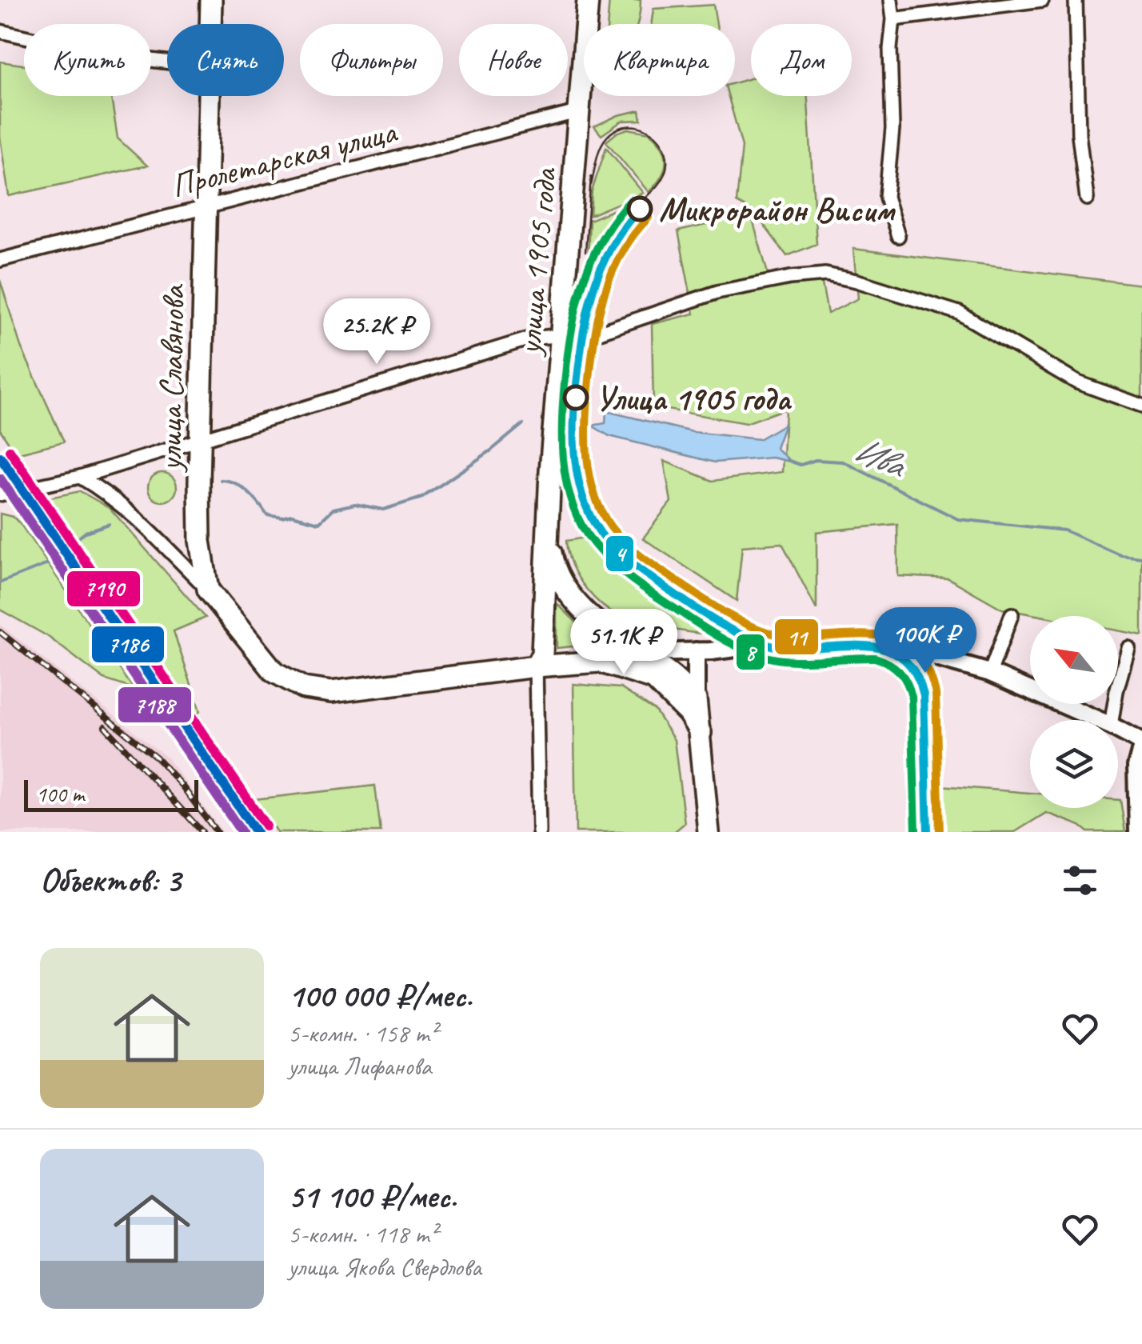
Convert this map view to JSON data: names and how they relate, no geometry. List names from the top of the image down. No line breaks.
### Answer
{"streets":{"main road":["улица 1905 года","улица Славянова"],"street":["Пролетарская улица"]},"crossings":[["Пролетарская улица","улица 1905 года"],["Пролетарская улица","улица Славянова"],["улица 1905 года","улица Славянова"]],"water":["Ива"],"places":["Микрорайон Висим","Улица 1905 года"],"lines":["transit line 8","transit line 4","transit line 11","transit line 7190","transit line 7186","transit line 7188"],"scale_bar":"100 m","north":"top left","page":{"chip":["Купить","Снять","Фильтры","Новое","Квартира","Дом"],"price":["25.2K ₽","100K ₽","51.1K ₽"],"scale":"100 m","heading":"Объектов: 3","list":[{"name":"100 000 ₽/мес.","note":"5-комн. · 158 m² · улица Лифанова"},{"name":"51 100 ₽/мес.","note":"5-комн. · 118 m² · улица Якова Свердлова"}]}}
